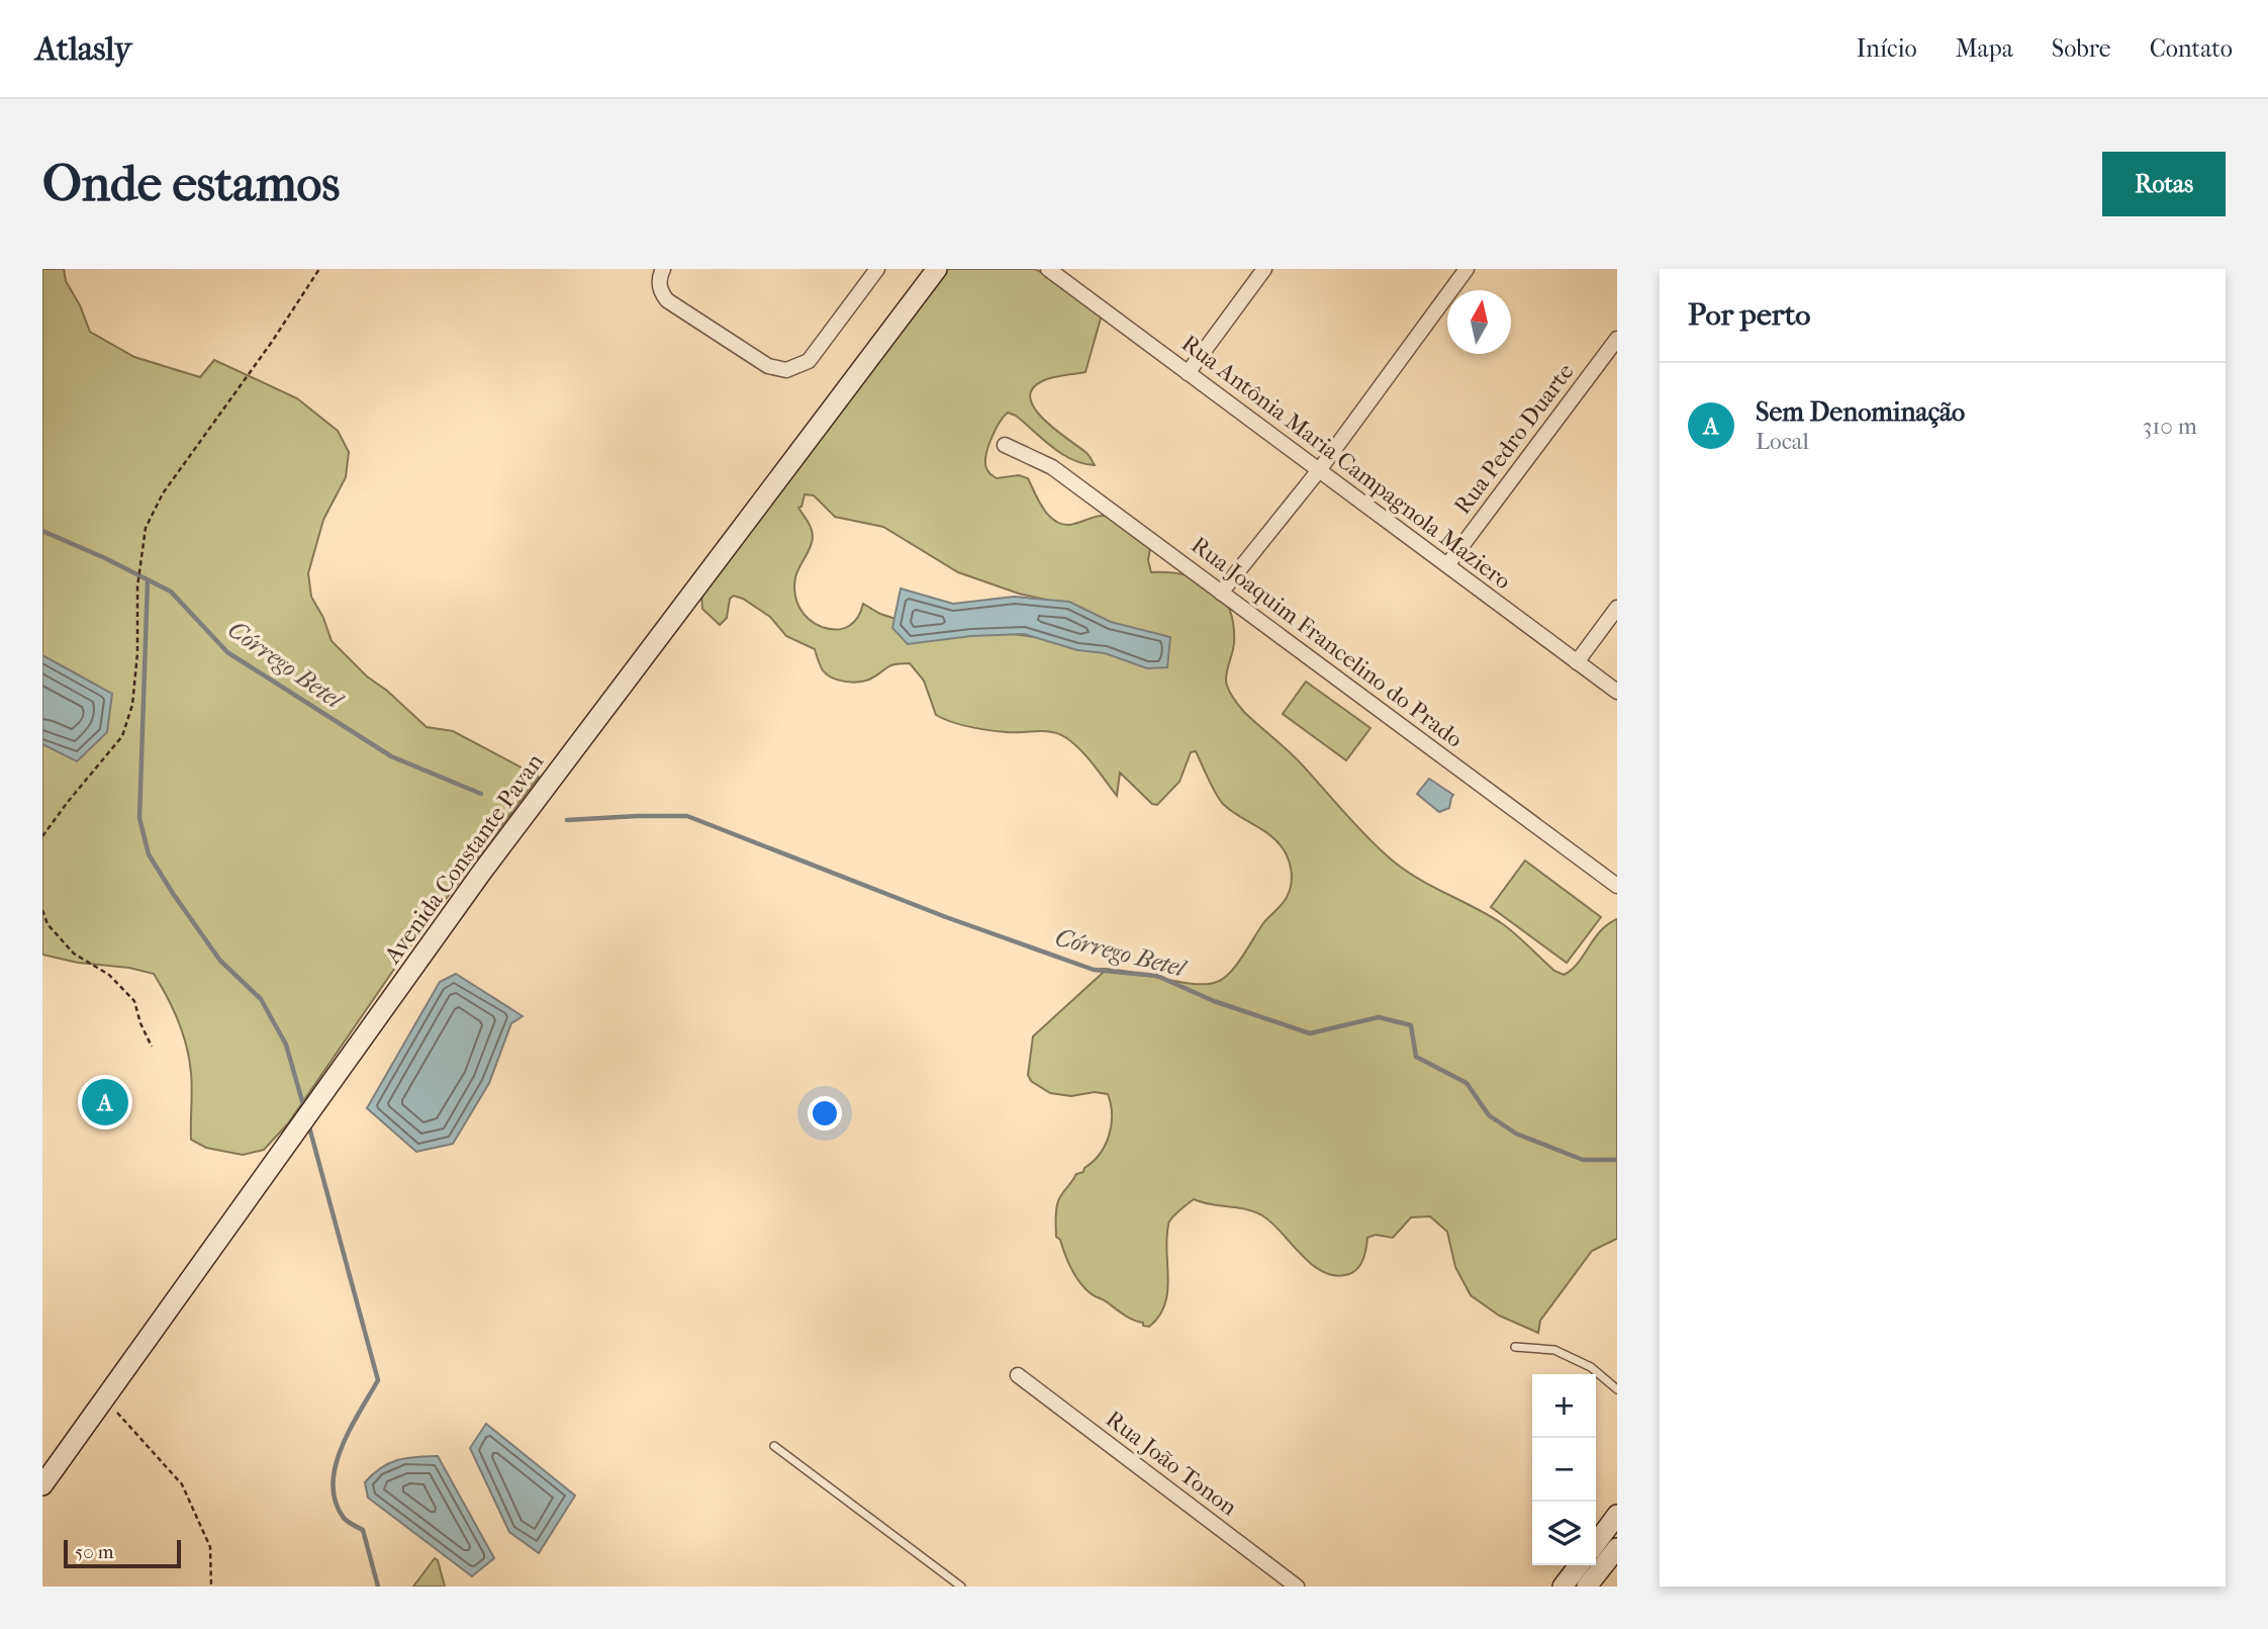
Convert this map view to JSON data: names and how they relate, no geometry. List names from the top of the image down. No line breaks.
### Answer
{"streets":{"street":["Rua Pedro Duarte","Rua Antônia Maria Campagnola Maziero","Rua Joaquim Francelino do Prado","Avenida Constante Pavan","Rua João Tonon"]},"crossings":[["Rua Pedro Duarte","Rua Antônia Maria Campagnola Maziero"]],"water":["Córrego Betel"],"scale_bar":"50 m","north":"top","page":{"header":"Atlasly","nav":["Início","Mapa","Sobre","Contato"],"buttons":"Rotas","title":"Onde estamos","heading":"Por perto","list":[{"mark":"A","name":"Sem Denominação","note":"Local","value":"310 m"}],"pins":"A","map_buttons":["+","−"],"scale":"50 m"}}
